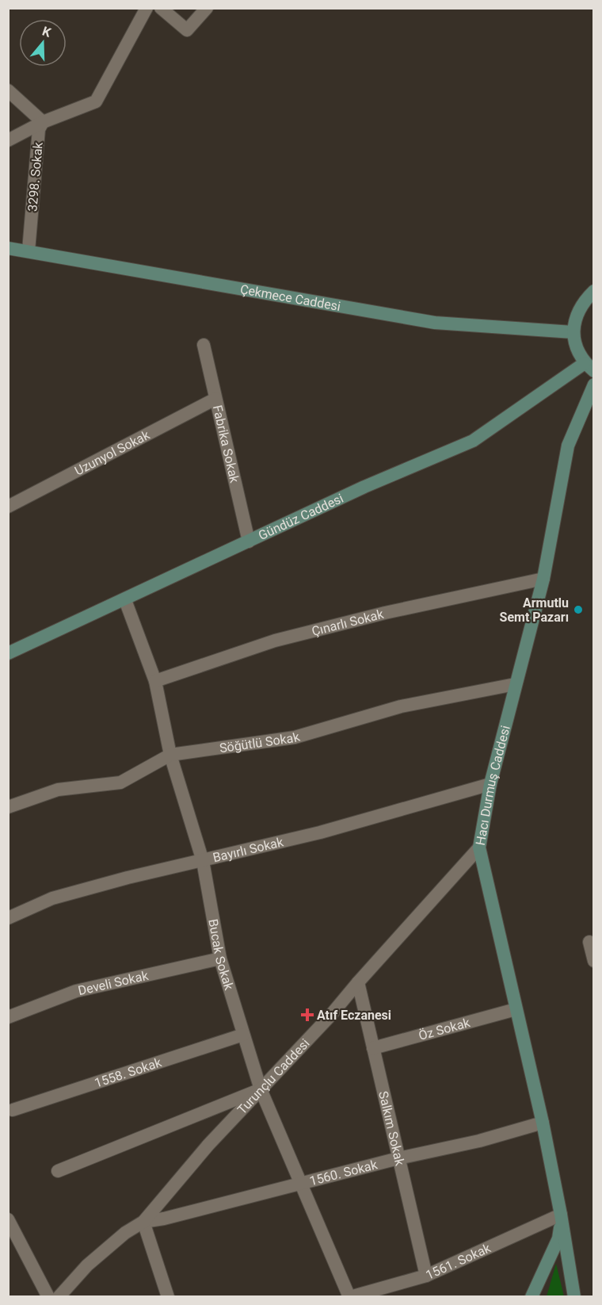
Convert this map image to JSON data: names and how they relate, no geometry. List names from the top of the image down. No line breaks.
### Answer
{"streets":{"main road":["Çekmece Caddesi","Gündüz Caddesi","Hacı Durmuş Caddesi"],"street":["3298. Sokak","Fabrika Sokak","Uzunyol Sokak","Çınarlı Sokak","Söğütlü Sokak","Bayırlı Sokak","Bucak Sokak","Develi Sokak","Öz Sokak","1558. Sokak","Turunçlu Caddesi","Salkım Sokak","1560. Sokak","1561. Sokak"]},"crossings":[["3298. Sokak","Çekmece Caddesi"],["Çekmece Caddesi","Gündüz Caddesi"],["Fabrika Sokak","Uzunyol Sokak"],["Fabrika Sokak","Gündüz Caddesi"],["Gündüz Caddesi","Bucak Sokak"],["Çınarlı Sokak","Hacı Durmuş Caddesi"],["Çınarlı Sokak","Bucak Sokak"],["Söğütlü Sokak","Hacı Durmuş Caddesi"],["Söğütlü Sokak","Bucak Sokak"],["Hacı Durmuş Caddesi","Bayırlı Sokak"],["Hacı Durmuş Caddesi","Öz Sokak"],["Hacı Durmuş Caddesi","Turunçlu Caddesi"],["Hacı Durmuş Caddesi","1560. Sokak"],["Hacı Durmuş Caddesi","1561. Sokak"],["Bayırlı Sokak","Bucak Sokak"],["Bucak Sokak","Develi Sokak"],["Bucak Sokak","1558. Sokak"],["Bucak Sokak","Turunçlu Caddesi"],["Bucak Sokak","1560. Sokak"],["Bucak Sokak","1561. Sokak"],["Öz Sokak","Salkım Sokak"],["Turunçlu Caddesi","Salkım Sokak"],["Turunçlu Caddesi","1560. Sokak"],["Salkım Sokak","1560. Sokak"],["Salkım Sokak","1561. Sokak"]],"places":{"other":["Armutlu Semt Pazarı"],"health":["Atıf Eczanesi"]},"north":"top"}
